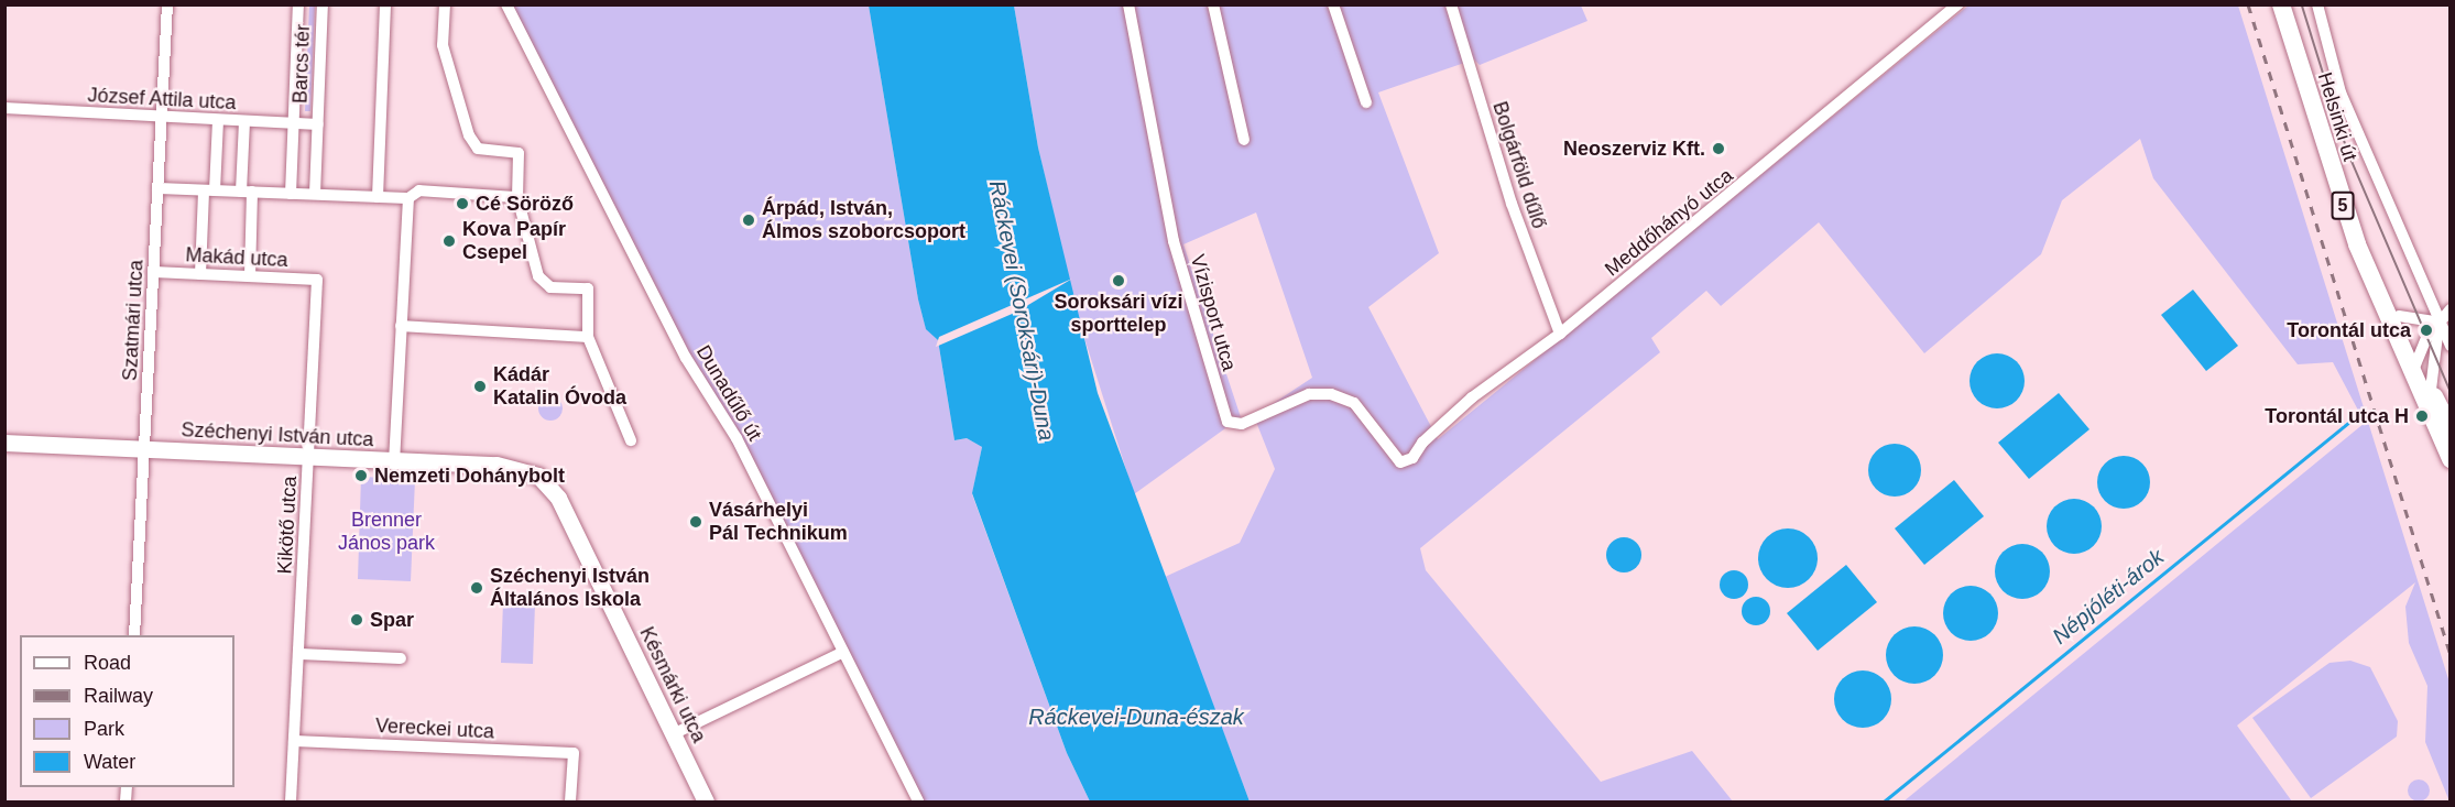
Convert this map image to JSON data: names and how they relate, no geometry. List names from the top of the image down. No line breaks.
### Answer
{"streets":{"main road":["Helsinki út","5"],"street":["Barcs tér","József Attila utca","Bolgárföld dűlő","Meddőhányó utca","Makád utca","Vízisport utca","Szatmári utca","Dunadűlő út","Széchenyi István utca","Kikötő utca","Késmárki utca","Vereckei utca"]},"crossings":[["Barcs tér","József Attila utca"],["József Attila utca","Szatmári utca"],["Bolgárföld dűlő","Meddőhányó utca"],["Meddőhányó utca","Vízisport utca"],["Makád utca","Szatmári utca"],["Makád utca","Kikötő utca"],["Szatmári utca","Széchenyi István utca"],["Széchenyi István utca","Kikötő utca"],["Széchenyi István utca","Késmárki utca"],["Kikötő utca","Vereckei utca"]],"water":["Ráckevei (Soroksári)-Duna","Népjóléti-árok","Ráckevei-Duna-észak"],"parks":["Brenner János park"],"places":["Neoszerviz Kft.","Cé Söröző","Árpád, István, Álmos szoborcsoport","Kova Papír Csepel","Soroksári vízi sporttelep","Torontál utca","Kádár Katalin Óvoda","Torontál utca H","Nemzeti Dohánybolt","Vásárhelyi Pál Technikum","Széchenyi István Általános Iskola","Spar"],"legend":["Road","Railway","Park","Water"]}
